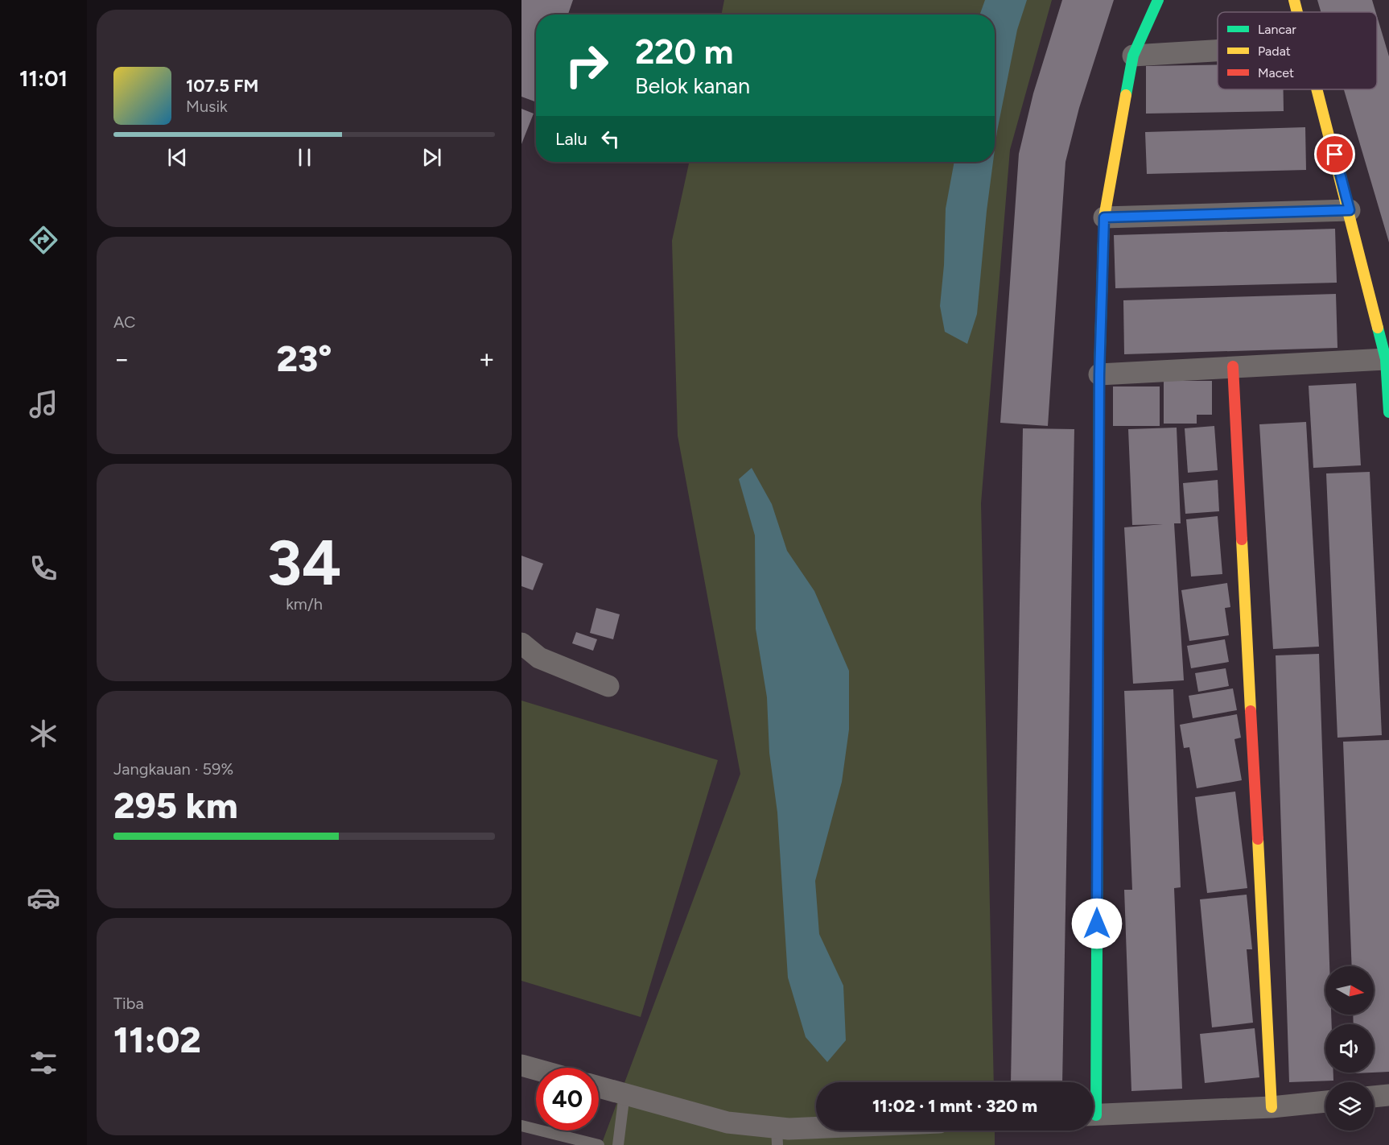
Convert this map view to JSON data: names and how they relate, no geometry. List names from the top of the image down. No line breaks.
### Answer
{"legend":["Lancar","Padat","Macet"],"north":"right","page":{"tabs":"11:01","turn":["220 m","Belok kanan"],"song":["107.5 FM","Musik"],"then":"Lalu","tile":["AC",["34","km/h"],["Jangkauan · 59%","295 km"],["Tiba","11:02"]],"heat":["−","23°","+"],"limit":"40","trip":"11:02 · 1 mnt · 320 m"}}
